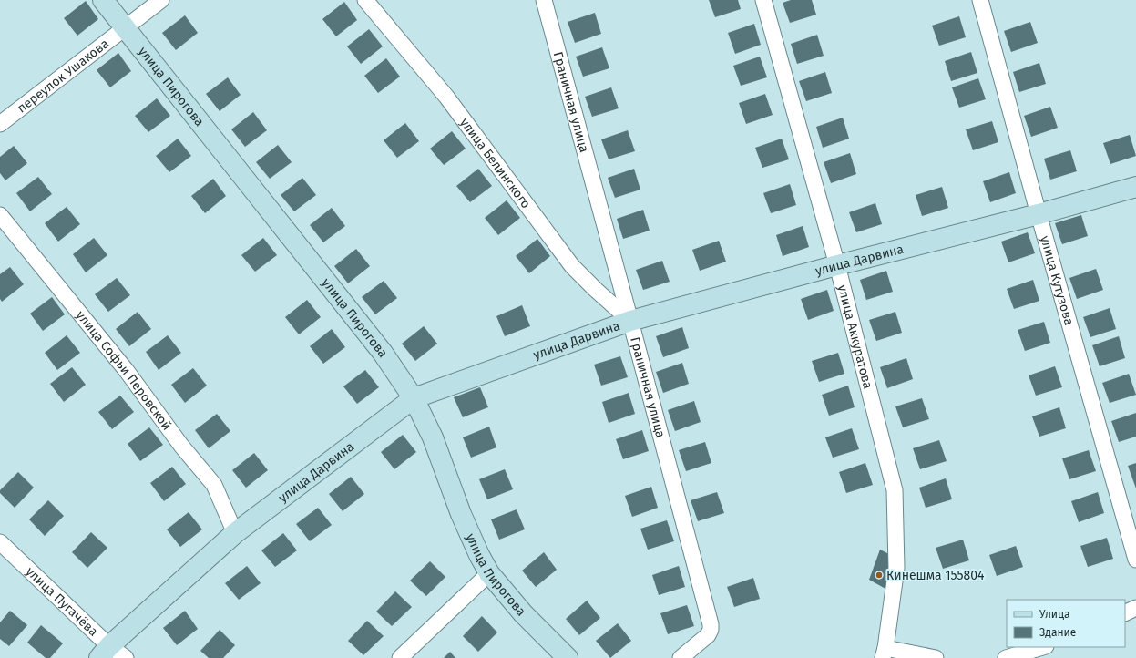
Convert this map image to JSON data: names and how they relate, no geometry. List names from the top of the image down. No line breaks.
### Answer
{"streets":{"street":["переулок Ушакова","улица Пирогова","Граничная улица","улица Белинского","улица Дарвина","улица Кутузова","улица Аккуратова","улица Софьи Перовской","улица Пугачёва"]},"crossings":[["переулок Ушакова","улица Пирогова"],["улица Пирогова","улица Дарвина"],["Граничная улица","улица Белинского"],["Граничная улица","улица Дарвина"],["улица Белинского","улица Дарвина"],["улица Дарвина","улица Кутузова"],["улица Дарвина","улица Аккуратова"],["улица Дарвина","улица Софьи Перовской"],["улица Дарвина","улица Пугачёва"]],"places":["Кинешма 155804"],"legend":["Улица","Здание"]}
